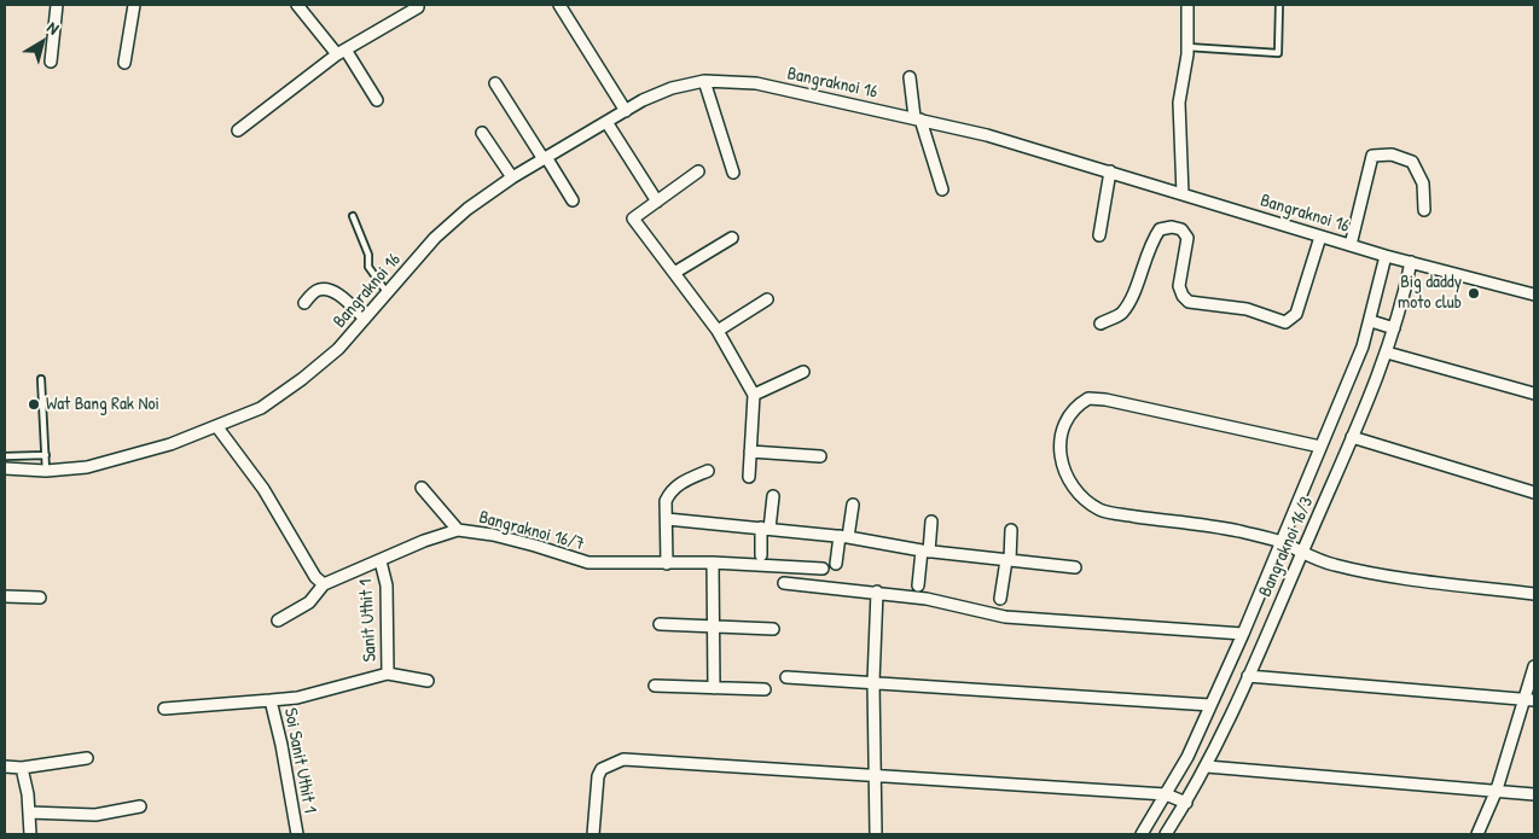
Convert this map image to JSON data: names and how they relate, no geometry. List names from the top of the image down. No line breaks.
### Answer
{"streets":{"street":["Bangraknoi 16","Bangraknoi 16/7","Bangraknoi 16/3","Sanit Uthit 1","Soi Sanit Uthit 1"]},"crossings":[["Bangraknoi 16","Bangraknoi 16/3"],["Bangraknoi 16/7","Sanit Uthit 1"],["Sanit Uthit 1","Soi Sanit Uthit 1"]],"places":["Big daddy moto club","Wat Bang Rak Noi"],"north":"top right"}
